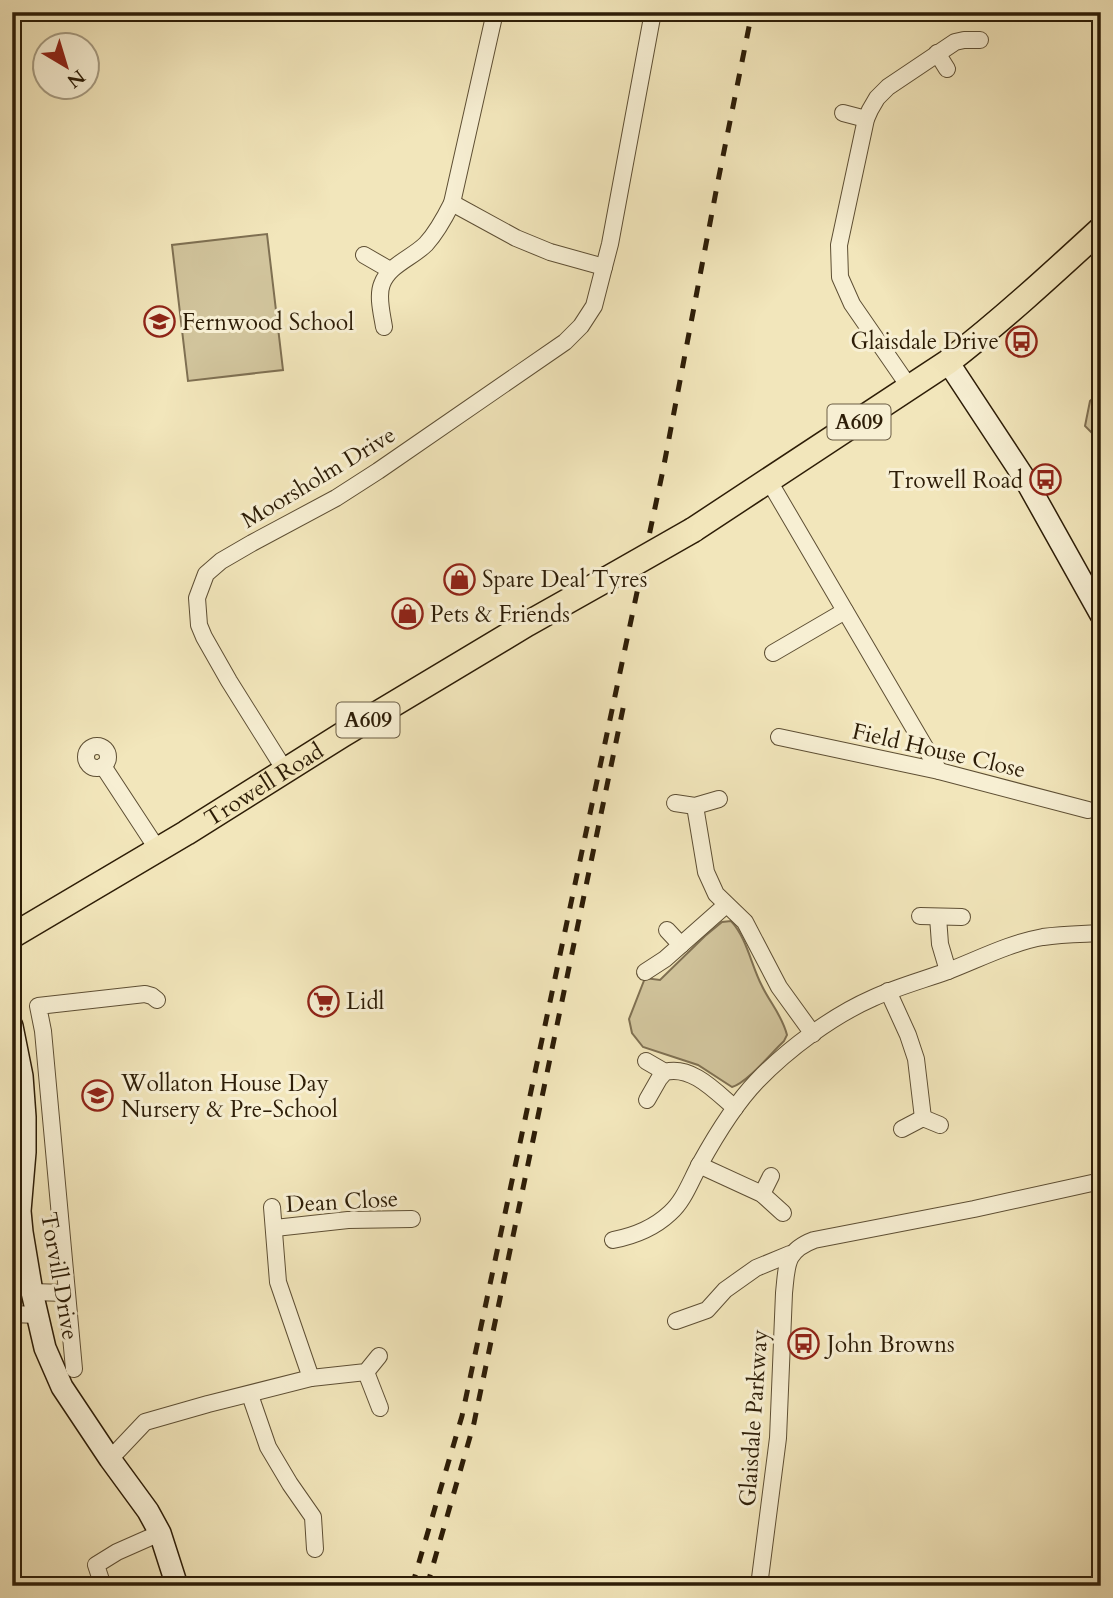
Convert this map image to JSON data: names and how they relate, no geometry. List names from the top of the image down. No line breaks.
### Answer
{"streets":{"main road":["A609","Trowell Road"],"street":["Moorsholm Drive","Field House Close","Dean Close","Torvill Drive","Glaisdale Parkway"]},"crossings":[["Moorsholm Drive","Trowell Road"]],"places":{"school or university":["Fernwood School","Wollaton House Day Nursery & Pre-School"],"bus stop":["Glaisdale Drive","Trowell Road","John Browns"],"shop":["Spare Deal Tyres","Pets & Friends"],"supermarket":["Lidl"]},"north":"bottom right"}
